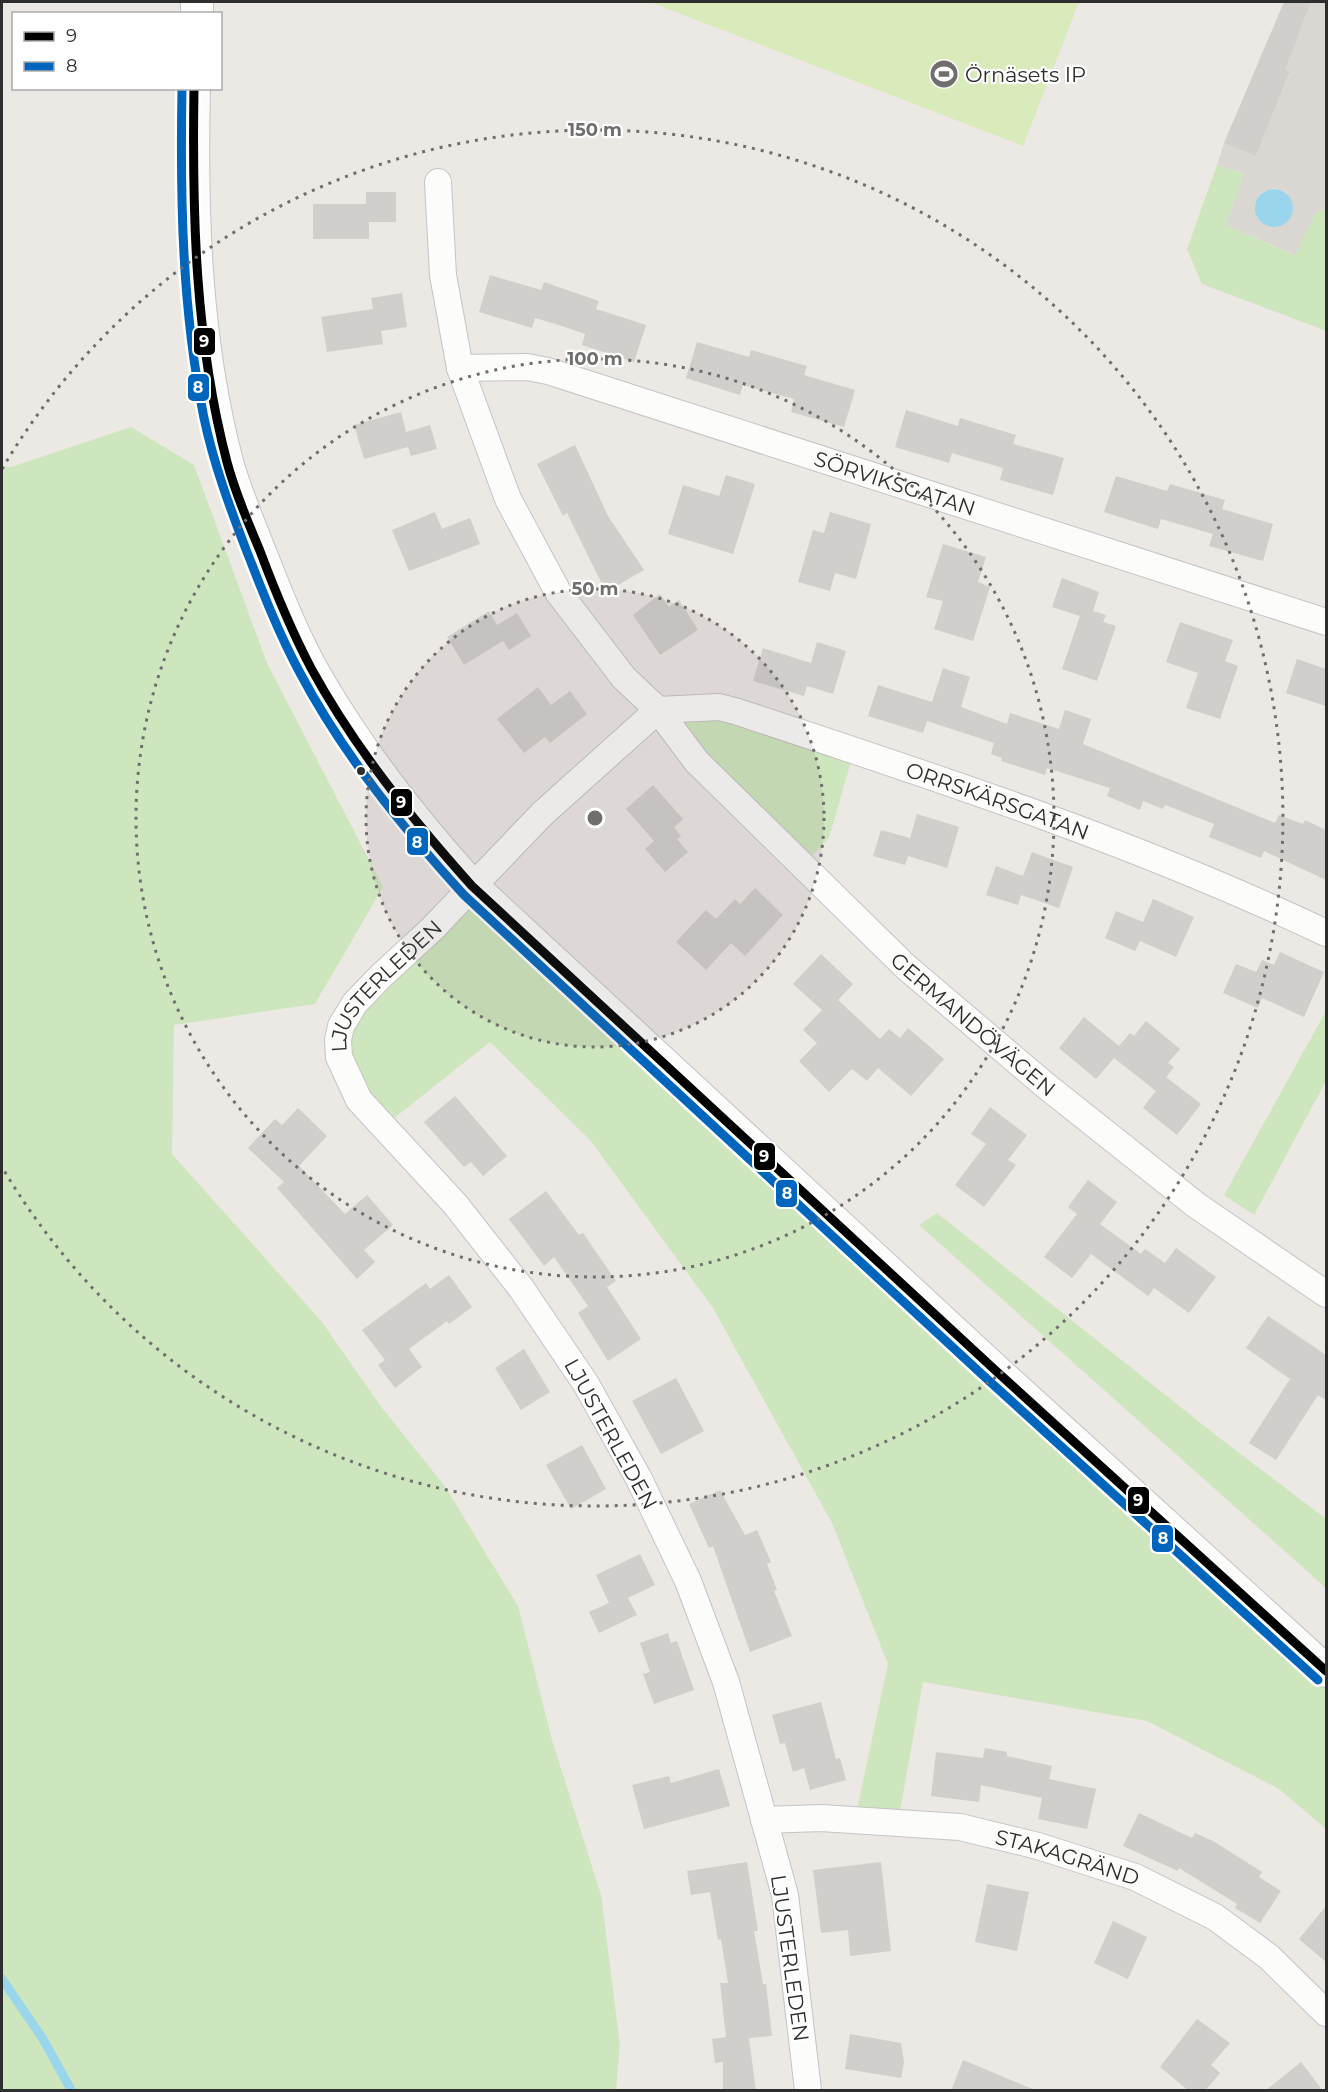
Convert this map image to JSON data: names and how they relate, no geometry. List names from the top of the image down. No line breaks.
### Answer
{"streets":{"street":["SÖRVIKSGATAN","ORRSKÄRSGATAN","LJUSTERLEDEN","GERMANDÖVÄGEN","STAKAGRÄND"]},"crossings":[["SÖRVIKSGATAN","GERMANDÖVÄGEN"],["ORRSKÄRSGATAN","GERMANDÖVÄGEN"],["LJUSTERLEDEN","STAKAGRÄND"]],"places":{"sports":["Örnäsets IP"]},"lines":["transit line 9","transit line 8"],"legend":["9","8"],"rings":["150 m","100 m","50 m"]}
